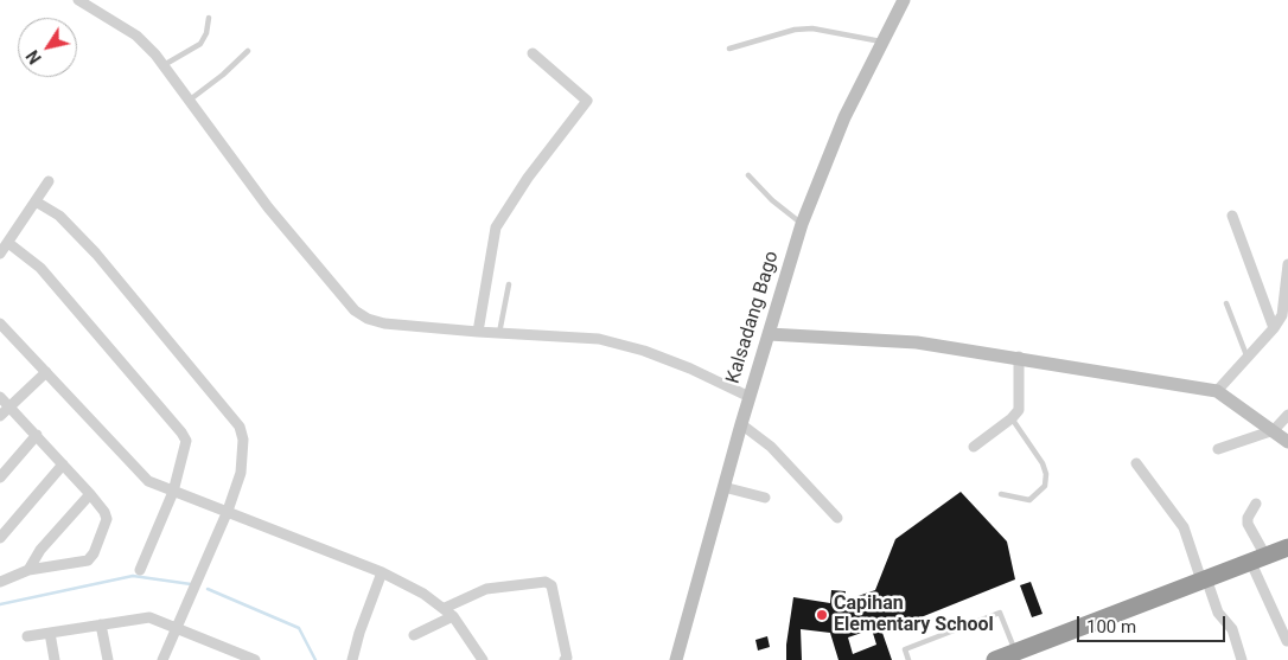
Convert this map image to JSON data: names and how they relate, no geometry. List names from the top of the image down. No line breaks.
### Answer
{"streets":{"main road":["Kalsadang Bago"]},"places":["Capihan Elementary School"],"scale_bar":"100 m","north":"bottom left"}
